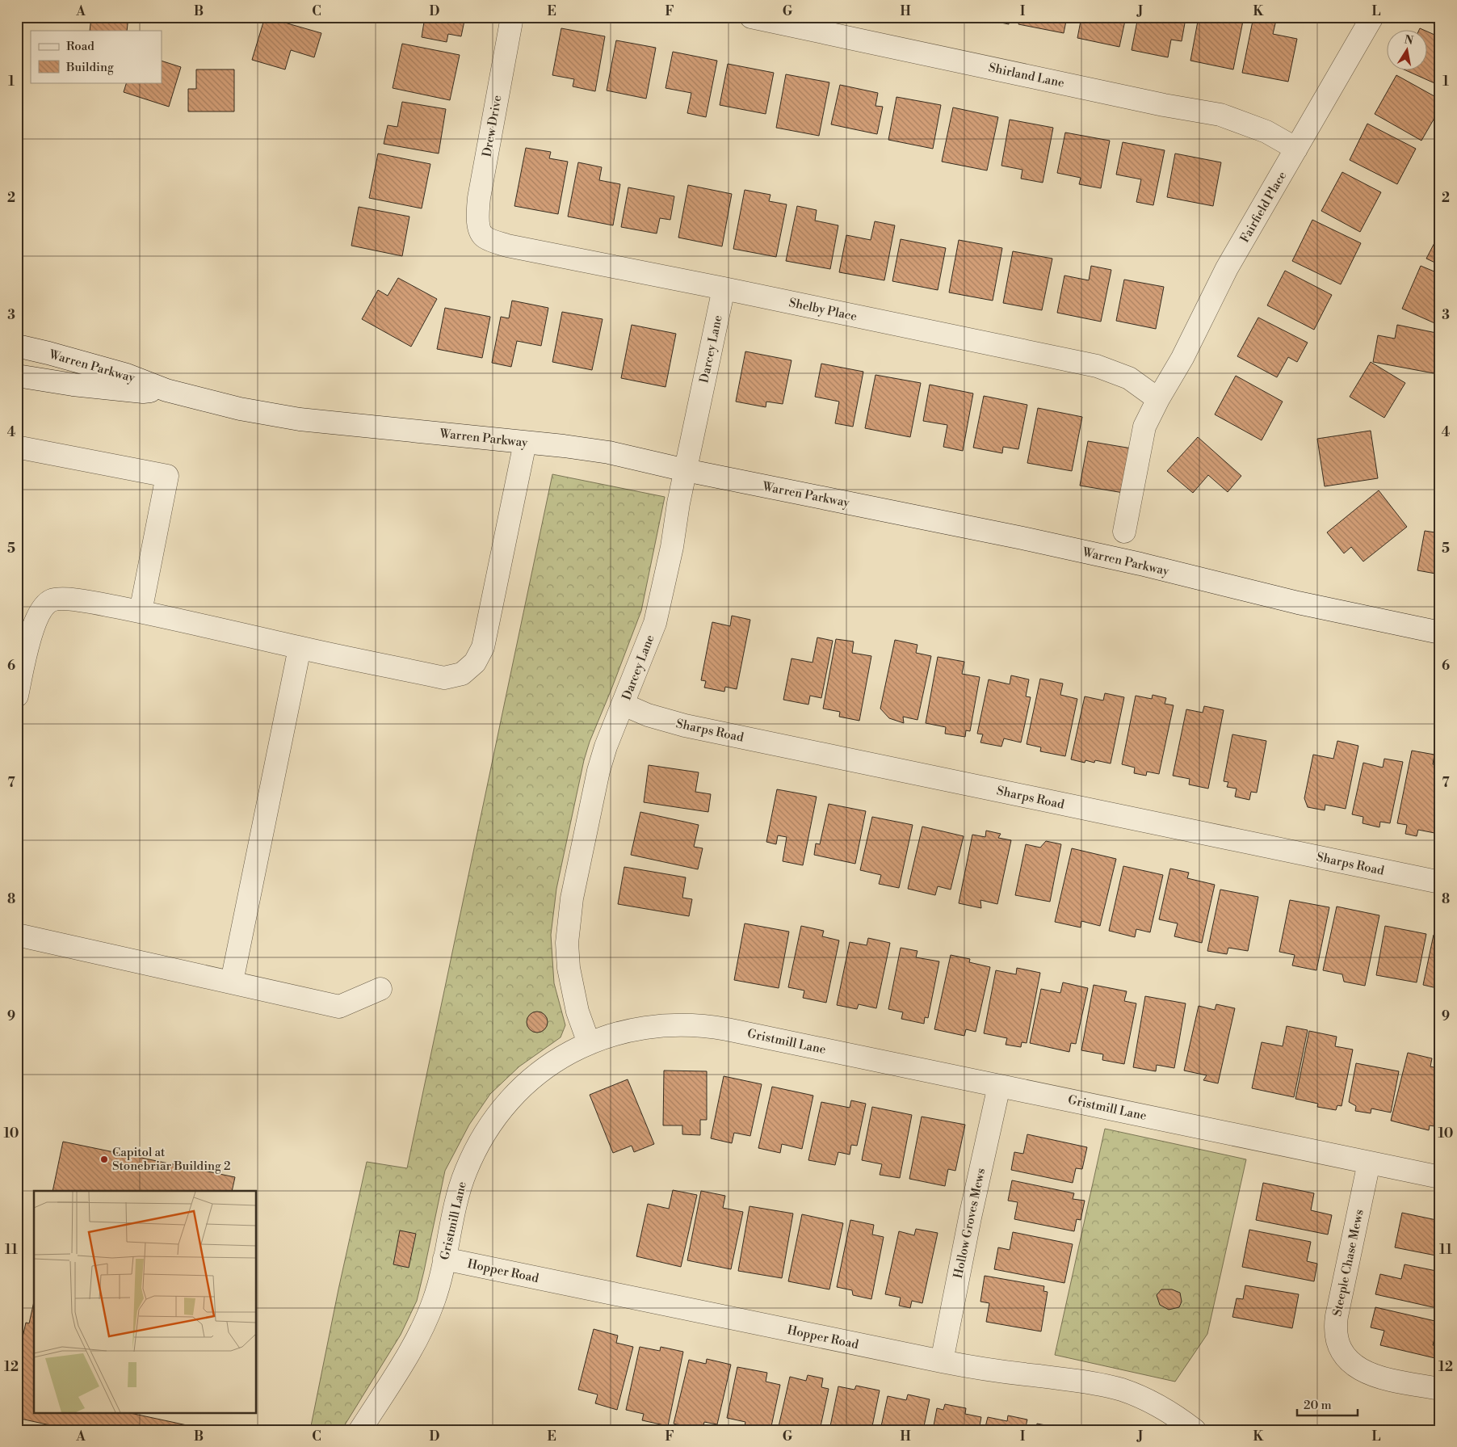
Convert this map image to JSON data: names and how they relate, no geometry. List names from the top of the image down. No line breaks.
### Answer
{"streets":{"street":["Shirland Lane","Drew Drive","Fairfield Place","Shelby Place","Darcey Lane","Warren Parkway","Sharps Road","Gristmill Lane","Hollow Groves Mews","Steeple Chase Mews","Hopper Road"]},"crossings":[["Shirland Lane","Fairfield Place"],["Drew Drive","Shelby Place"],["Fairfield Place","Shelby Place"],["Shelby Place","Darcey Lane"],["Darcey Lane","Warren Parkway"],["Darcey Lane","Sharps Road"],["Darcey Lane","Gristmill Lane"],["Gristmill Lane","Hollow Groves Mews"],["Gristmill Lane","Steeple Chase Mews"],["Gristmill Lane","Hopper Road"],["Hollow Groves Mews","Hopper Road"]],"places":["Capitol at Stonebriar Building 2"],"legend":["Road","Building"],"scale_bar":"20 m","north":"top","grid":{"columns":["A","B","C","D","E","F","G","H","I","J","K","L"],"rows":["1","2","3","4","5","6","7","8","9","10","11","12"]}}
